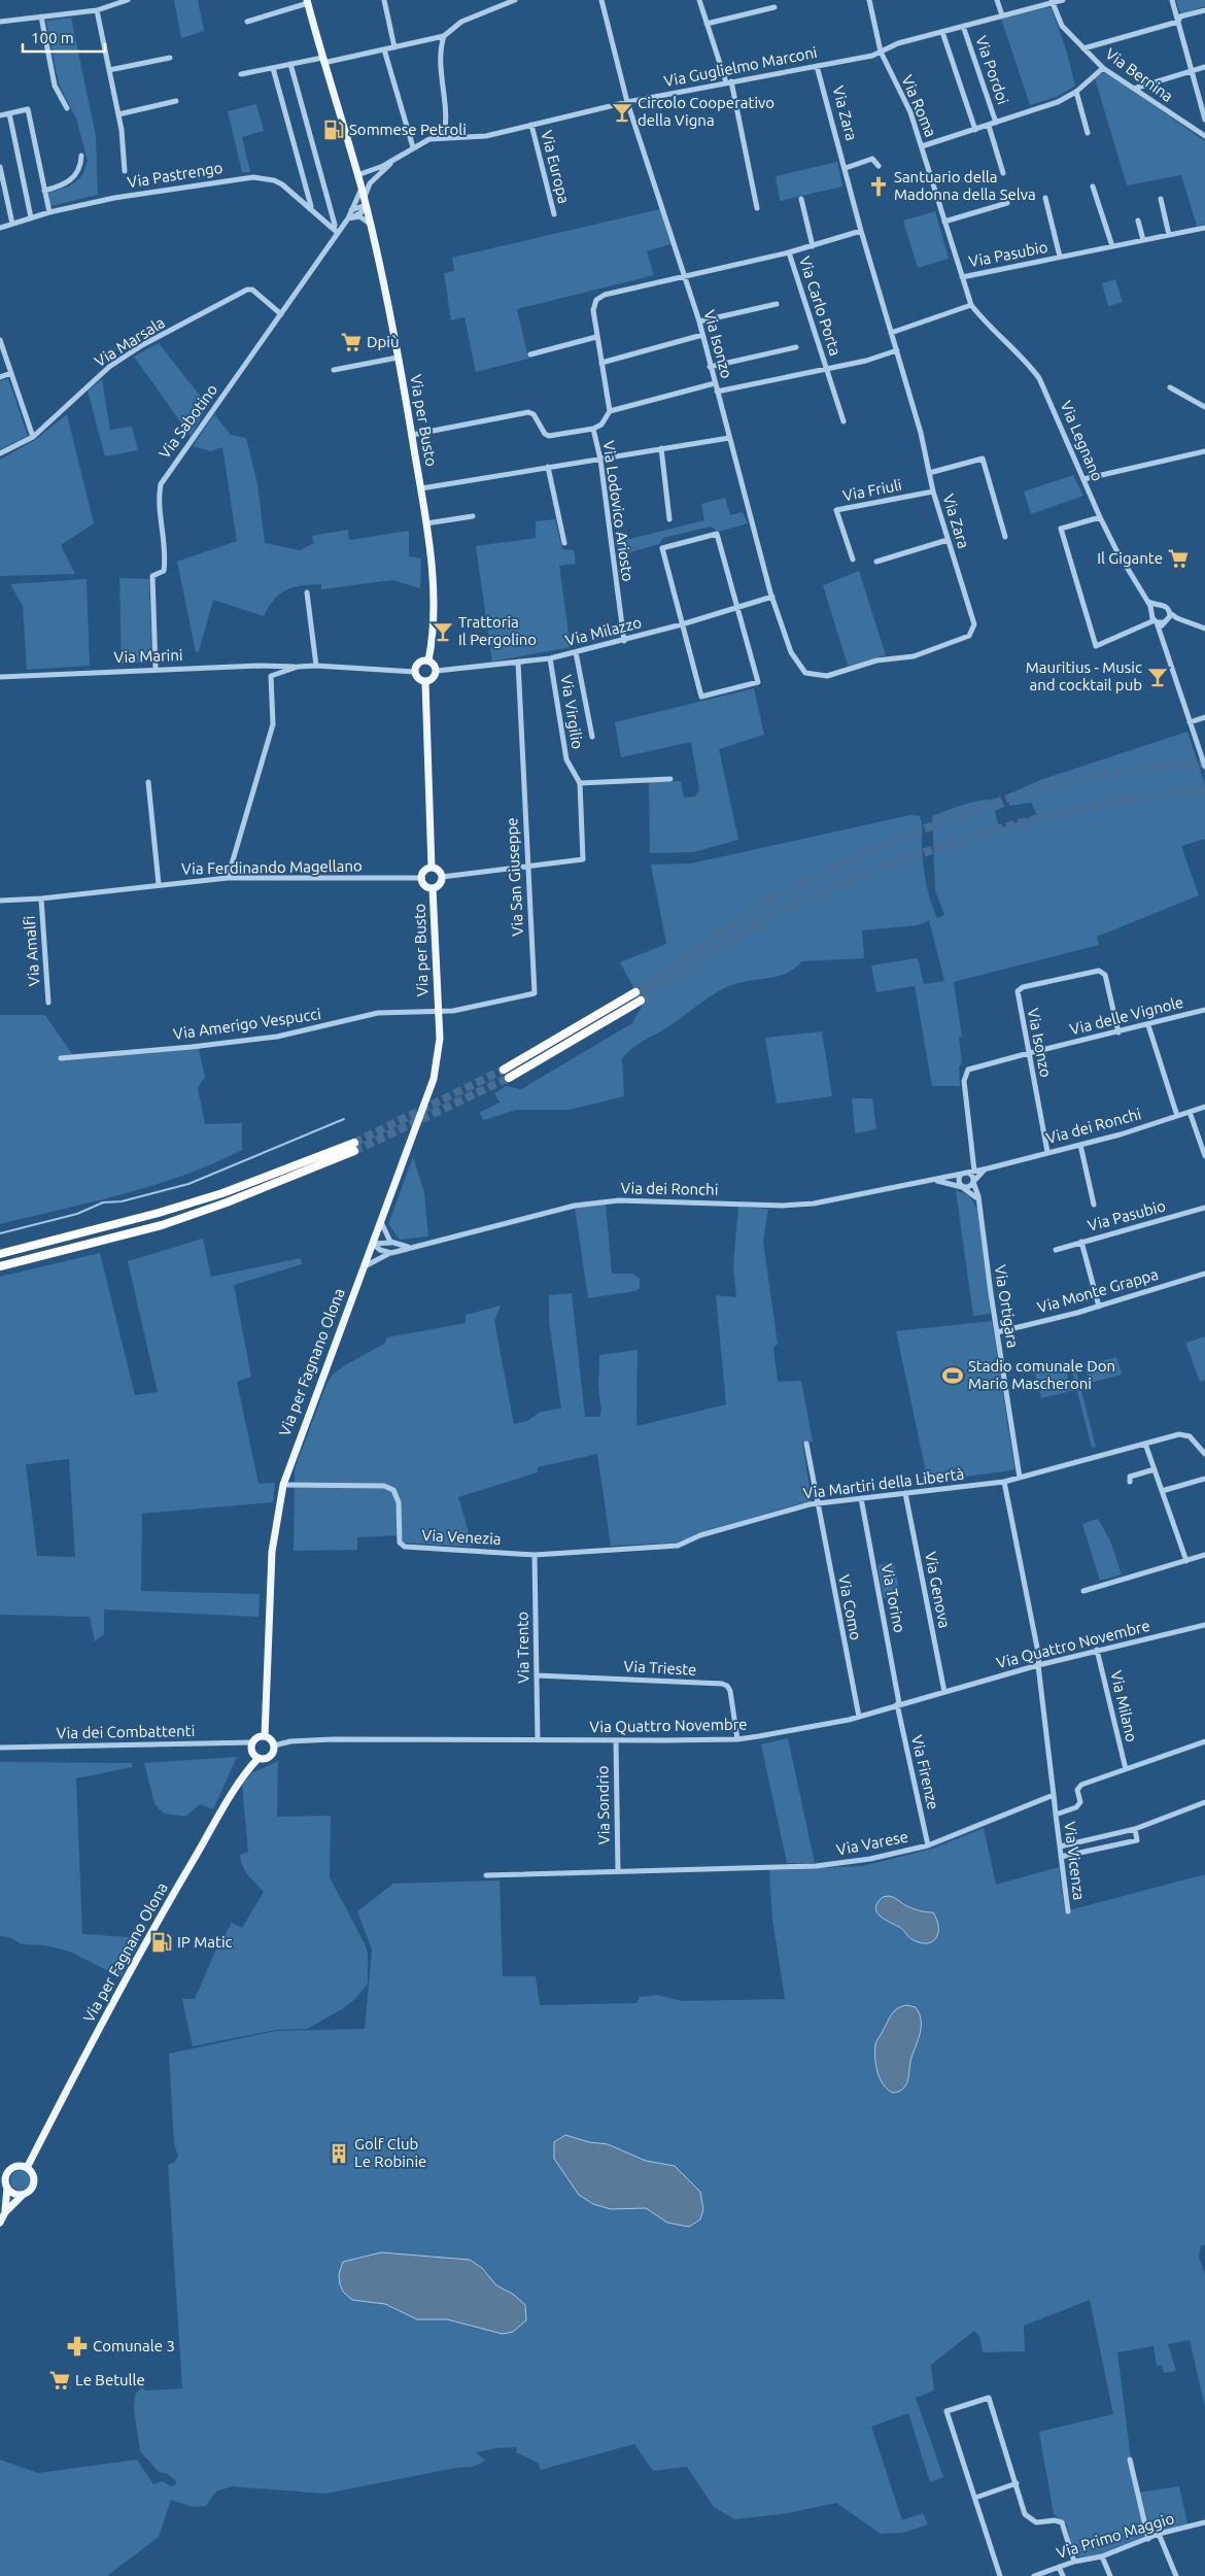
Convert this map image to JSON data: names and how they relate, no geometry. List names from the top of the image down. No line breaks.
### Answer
{"streets":{"main road":["Via per Busto","Via per Fagnano Olona"],"street":["Via Guglielmo Marconi","Via Pordoi","Via Bernina","Via Roma","Via Zara","Via Europa","Via Pastrengo","Via Pasubio","Via Carlo Porta","Via Marsala","Via Isonzo","Via Sabotino","Via Legnano","Via Friuli","Via Lodovico Ariosto","Via Milazzo","Via Marini","Via Virgilio","Via Ferdinando Magellano","Via San Giuseppe","Via Amalfi","Via delle Vignole","Via Amerigo Vespucci","Via dei Ronchi","Via Monte Grappa","Via Ortigara","Via Martiri della Libertà","Via Venezia","Via Genova","Via Torino","Via Como","Via Quattro Novembre","Via Trento","Via Trieste","Via Milano","Via dei Combattenti","Via Firenze","Via Sondrio","Via Varese","Via Vicenza","Via Primo Maggio"]},"crossings":[["Via Guglielmo Marconi","Via Pordoi"],["Via Guglielmo Marconi","Via Bernina"],["Via Guglielmo Marconi","Via Roma"],["Via Guglielmo Marconi","Via Zara"],["Via Guglielmo Marconi","Via Europa"],["Via Guglielmo Marconi","Via Isonzo"],["Via Guglielmo Marconi","Via per Busto"],["Via Guglielmo Marconi","Via Sabotino"],["Via Roma","Via Pasubio"],["Via Roma","Via Legnano"],["Via Zara","Via Isonzo"],["Via Zara","Via Friuli"],["Via Zara","Via Milazzo"],["Via Pastrengo","Via Sabotino"],["Via Marsala","Via Sabotino"],["Via Isonzo","Via Milazzo"],["Via Isonzo","Via delle Vignole"],["Via Isonzo","Via dei Ronchi"],["Via per Busto","Via Sabotino"],["Via per Busto","Via Milazzo"],["Via per Busto","Via Ferdinando Magellano"],["Via per Busto","Via San Giuseppe"],["Via per Busto","Via Amerigo Vespucci"],["Via per Busto","Via per Fagnano Olona"],["Via Sabotino","Via Marini"],["Via Lodovico Ariosto","Via Milazzo"],["Via Milazzo","Via Virgilio"],["Via Milazzo","Via San Giuseppe"],["Via Virgilio","Via San Giuseppe"],["Via Ferdinando Magellano","Via Amalfi"],["Via San Giuseppe","Via Amerigo Vespucci"],["Via San Giuseppe","Via per Fagnano Olona"],["Via delle Vignole","Via dei Ronchi"],["Via Amerigo Vespucci","Via per Fagnano Olona"],["Via dei Ronchi","Via Ortigara"],["Via dei Ronchi","Via per Fagnano Olona"],["Via Monte Grappa","Via Ortigara"],["Via Ortigara","Via Martiri della Libertà"],["Via per Fagnano Olona","Via Venezia"],["Via per Fagnano Olona","Via Quattro Novembre"],["Via per Fagnano Olona","Via dei Combattenti"],["Via Martiri della Libertà","Via Venezia"],["Via Martiri della Libertà","Via Genova"],["Via Martiri della Libertà","Via Torino"],["Via Martiri della Libertà","Via Como"],["Via Martiri della Libertà","Via Trento"],["Via Venezia","Via Trento"],["Via Genova","Via Quattro Novembre"],["Via Torino","Via Quattro Novembre"],["Via Torino","Via Firenze"],["Via Como","Via Quattro Novembre"],["Via Quattro Novembre","Via Trento"],["Via Quattro Novembre","Via Trieste"],["Via Quattro Novembre","Via Milano"],["Via Quattro Novembre","Via dei Combattenti"],["Via Quattro Novembre","Via Firenze"],["Via Quattro Novembre","Via Sondrio"],["Via Trento","Via Trieste"],["Via Firenze","Via Varese"],["Via Sondrio","Via Varese"]],"places":{"bar":["Circolo Cooperativo della Vigna","Trattoria Il Pergolino","Mauritius - Music and cocktail pub"],"fuel station":["Sommese Petroli","IP Matic"],"church":["Santuario della Madonna della Selva"],"supermarket":["Dpiù","Il Gigante","Le Betulle"],"sports":["Stadio comunale Don Mario Mascheroni"],"building":["Golf Club Le Robinie"],"pharmacy":["Comunale 3"]},"scale_bar":"100 m"}
